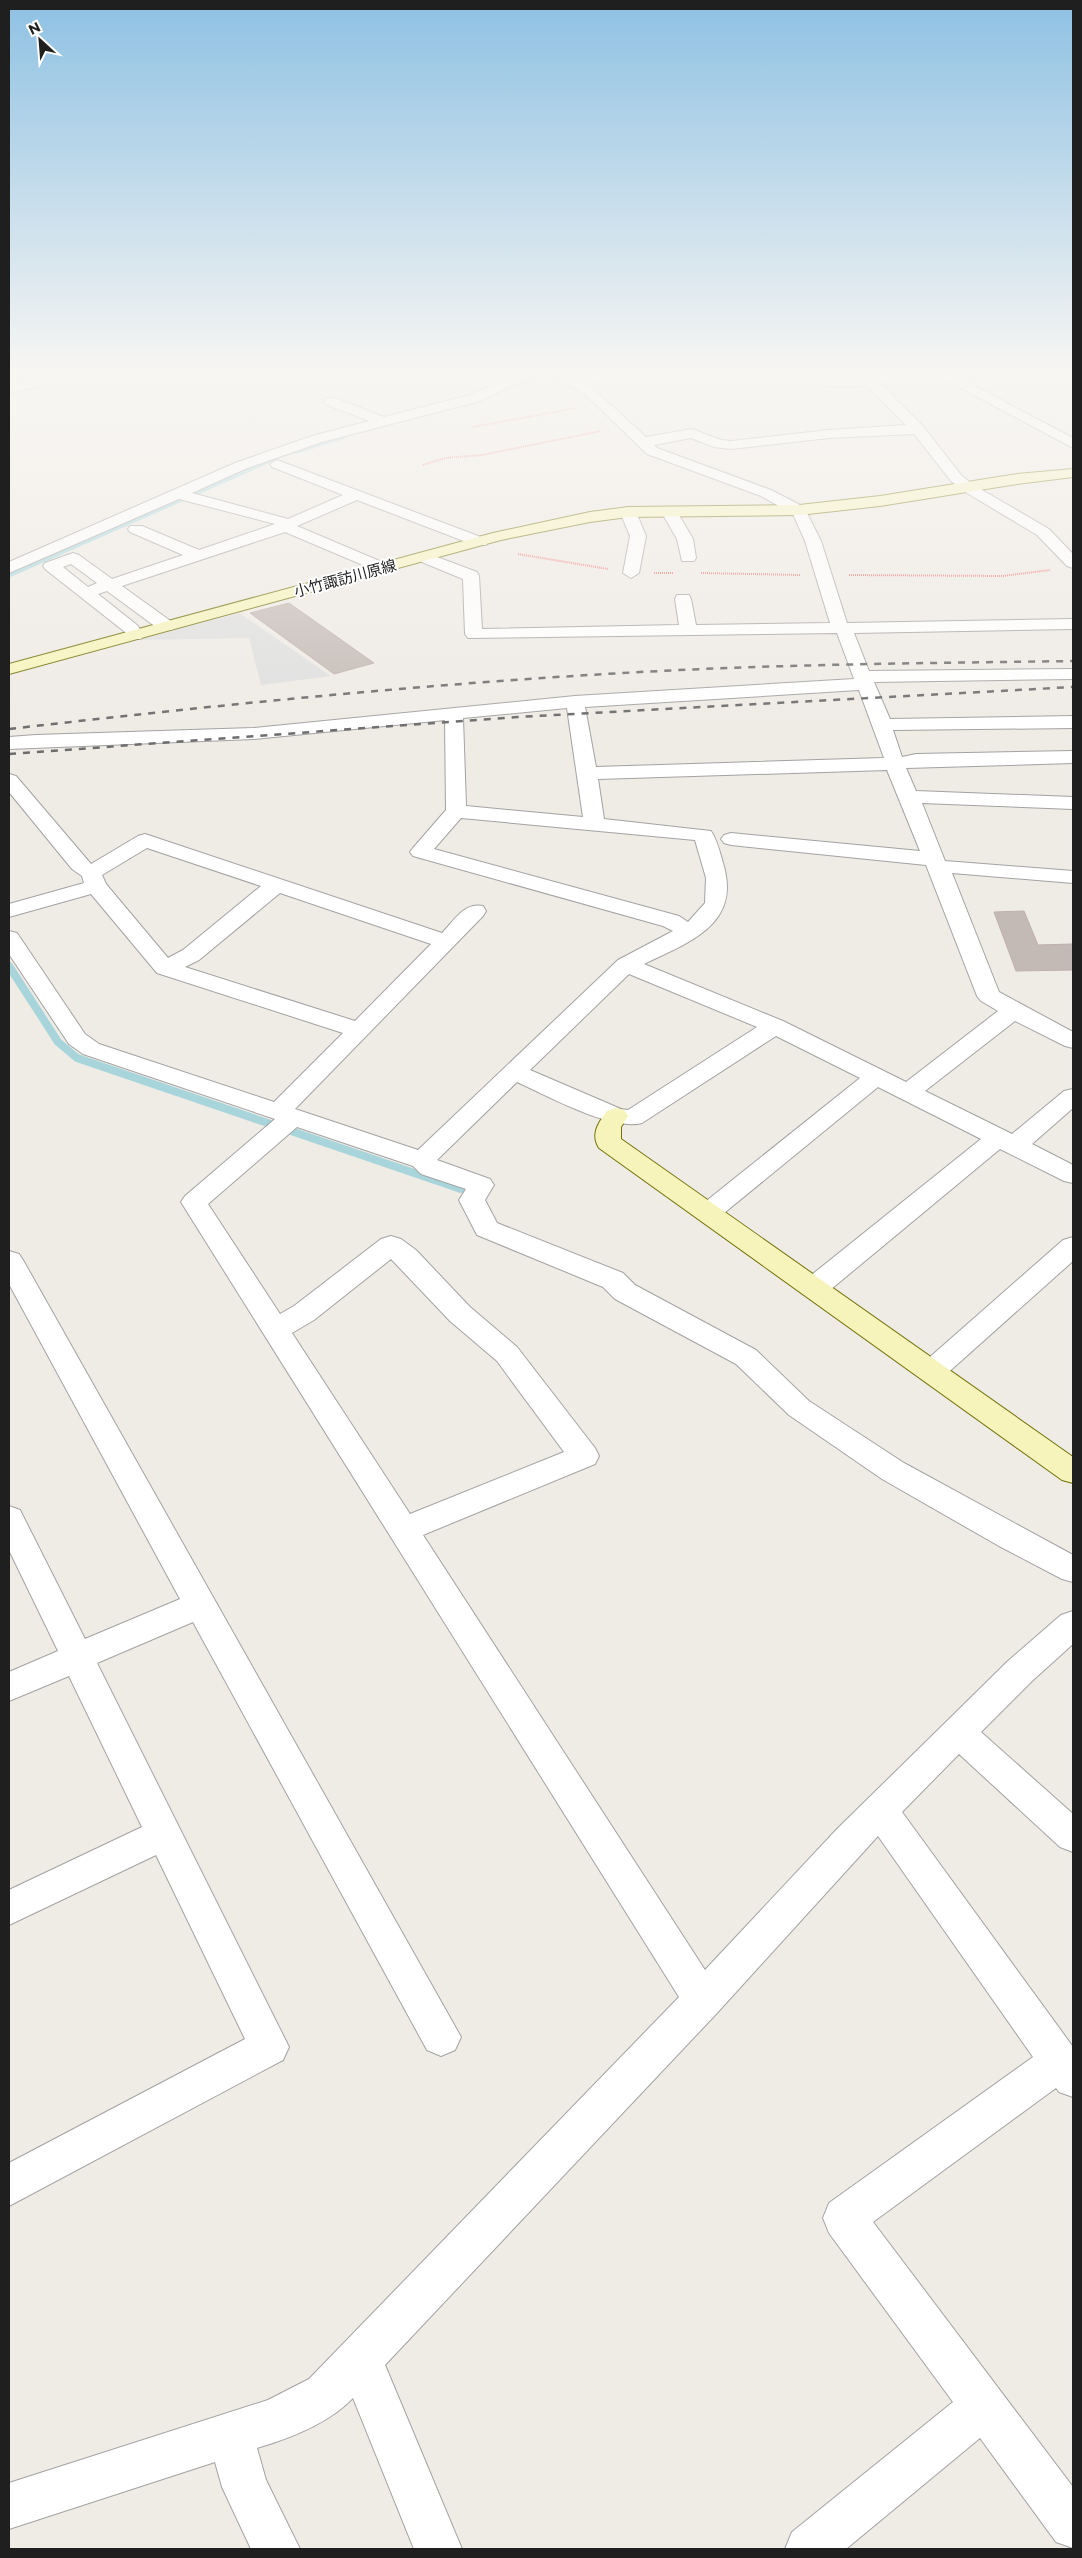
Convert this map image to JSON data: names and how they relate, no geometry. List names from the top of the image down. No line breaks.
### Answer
{"streets":{"main road":["小竹諏訪川原線"]},"north":"top left"}
